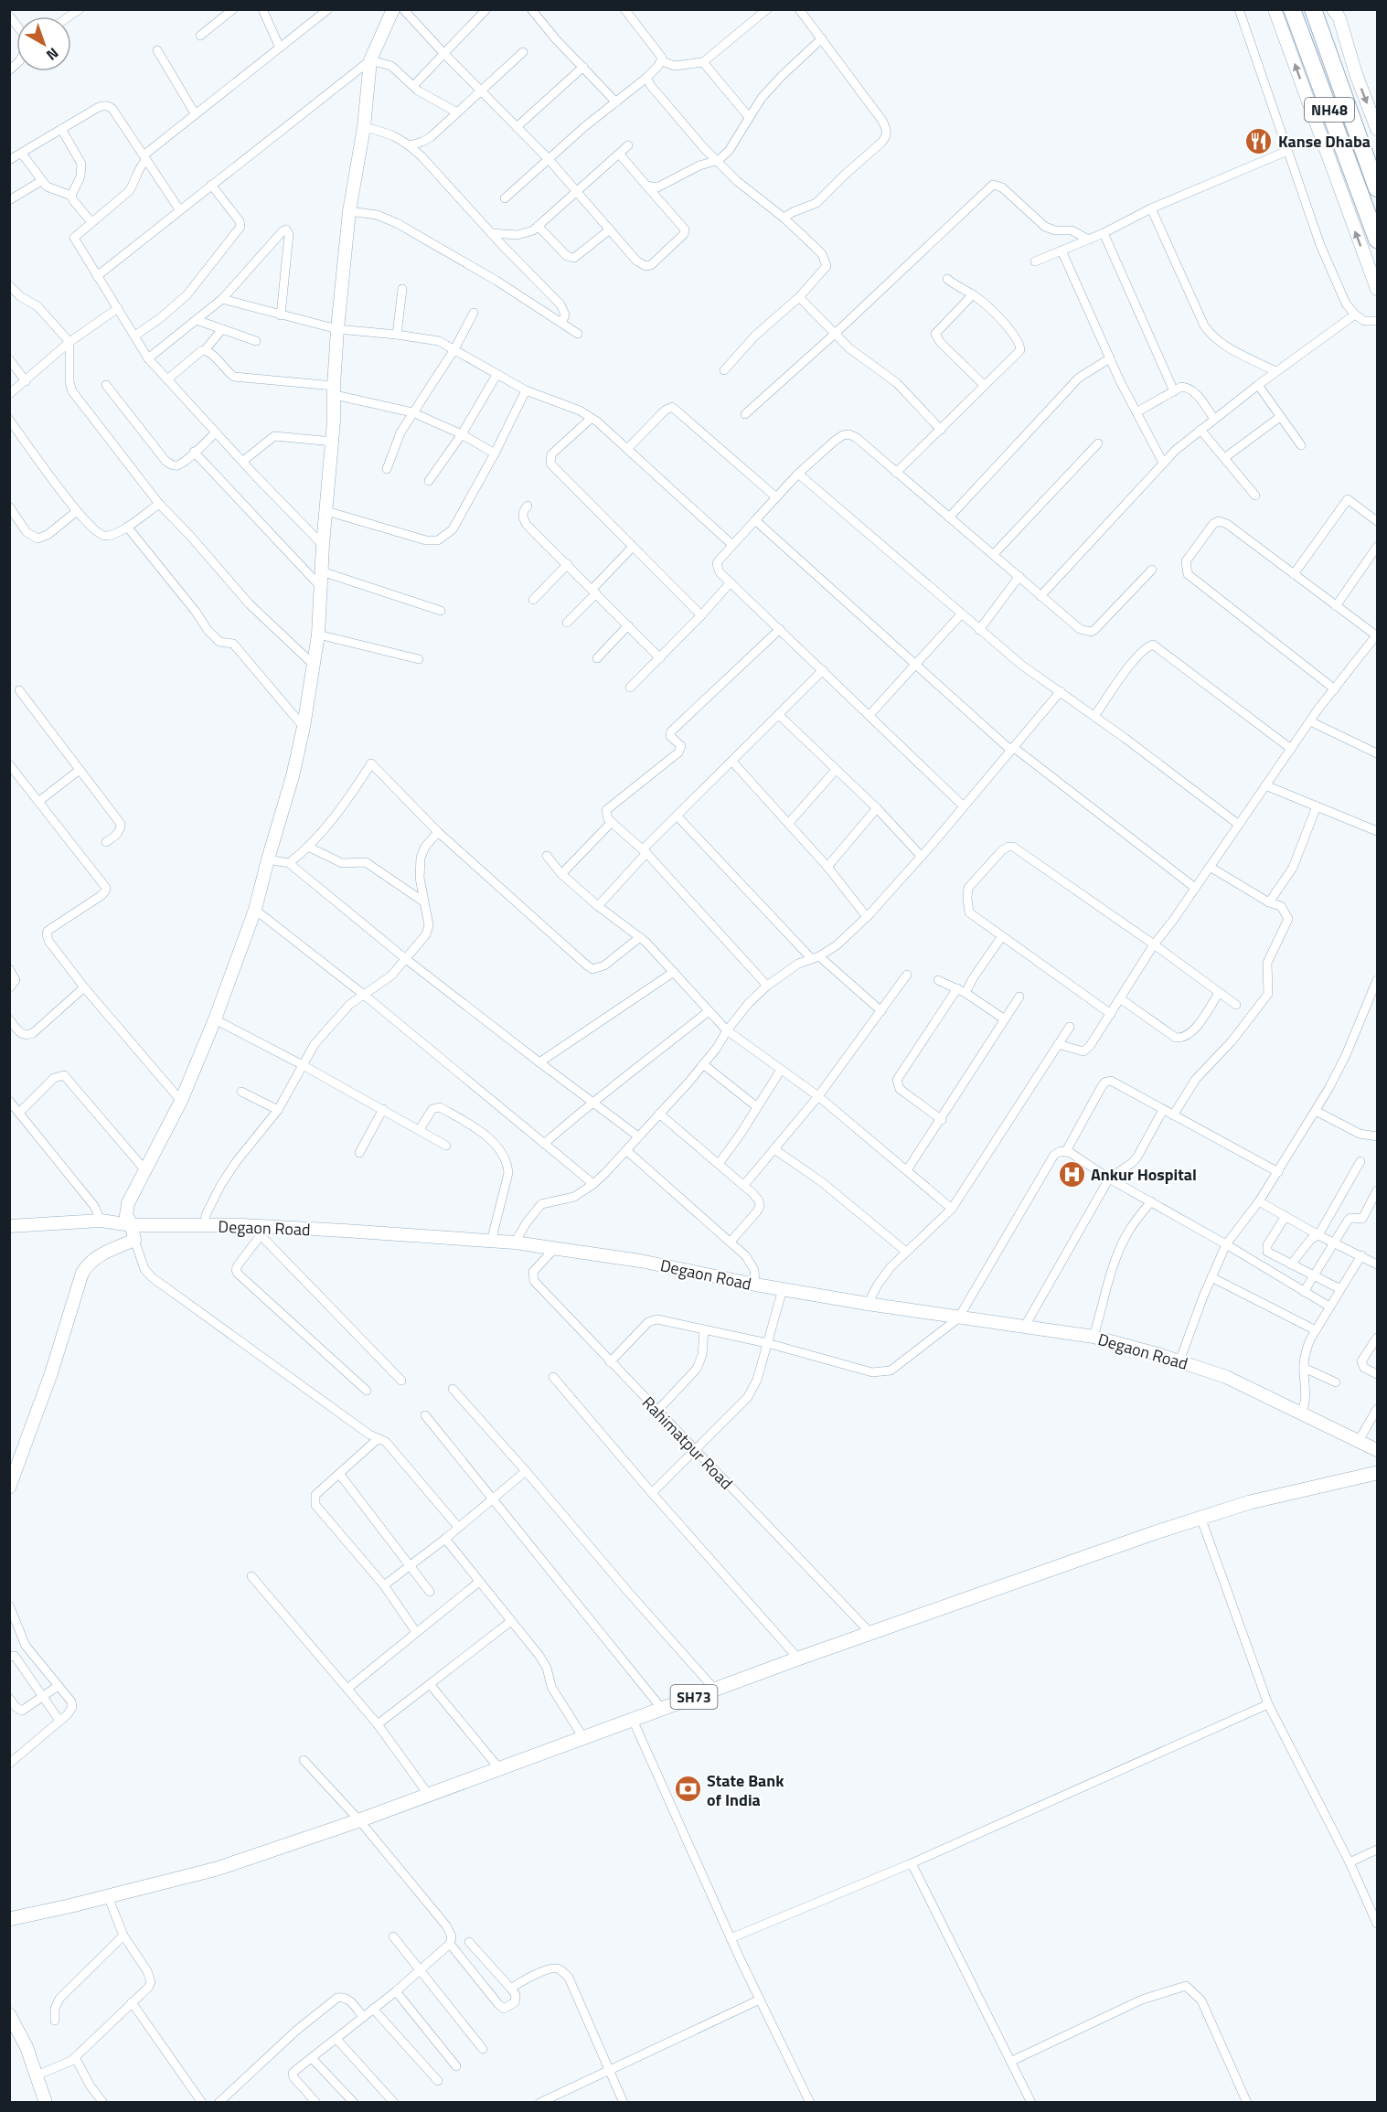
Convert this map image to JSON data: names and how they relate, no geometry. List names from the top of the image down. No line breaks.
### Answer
{"streets":{"highway":["NH48"],"main road":["SH73"],"street":["Degaon Road","Rahimatpur Road"]},"crossings":[["Degaon Road","Rahimatpur Road"],["Rahimatpur Road","SH73"]],"places":{"restaurant":["Kanse Dhaba"],"hospital":["Ankur Hospital"],"bank":["State Bank of India"]},"north":"bottom right"}
